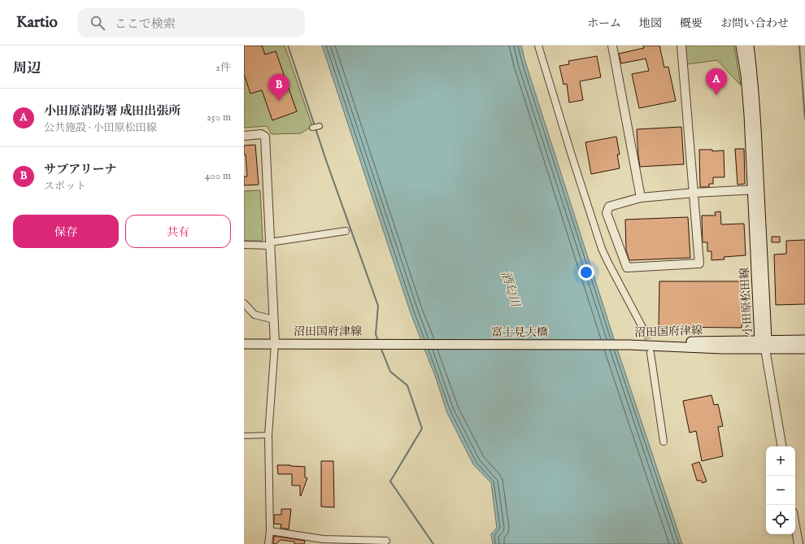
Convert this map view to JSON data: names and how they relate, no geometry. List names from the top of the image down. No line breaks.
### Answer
{"streets":{"main road":["小田原松田線","沼田国府津線","富士見大橋"]},"crossings":[["小田原松田線","沼田国府津線"],["沼田国府津線","富士見大橋"]],"water":["酒匂川"],"page":{"header":"Kartio","search":"ここで検索","nav":["ホーム","地図","概要","お問い合わせ"],"heading":["周辺","2件"],"pins":["A","B"],"list":[{"mark":"A","name":"小田原消防署 成田出張所","note":"公共施設 · 小田原松田線","value":"250 m"},{"mark":"B","name":"サブアリーナ","note":"スポット","value":"400 m"}],"buttons":["保存","共有"],"map_buttons":["+","−"]}}
